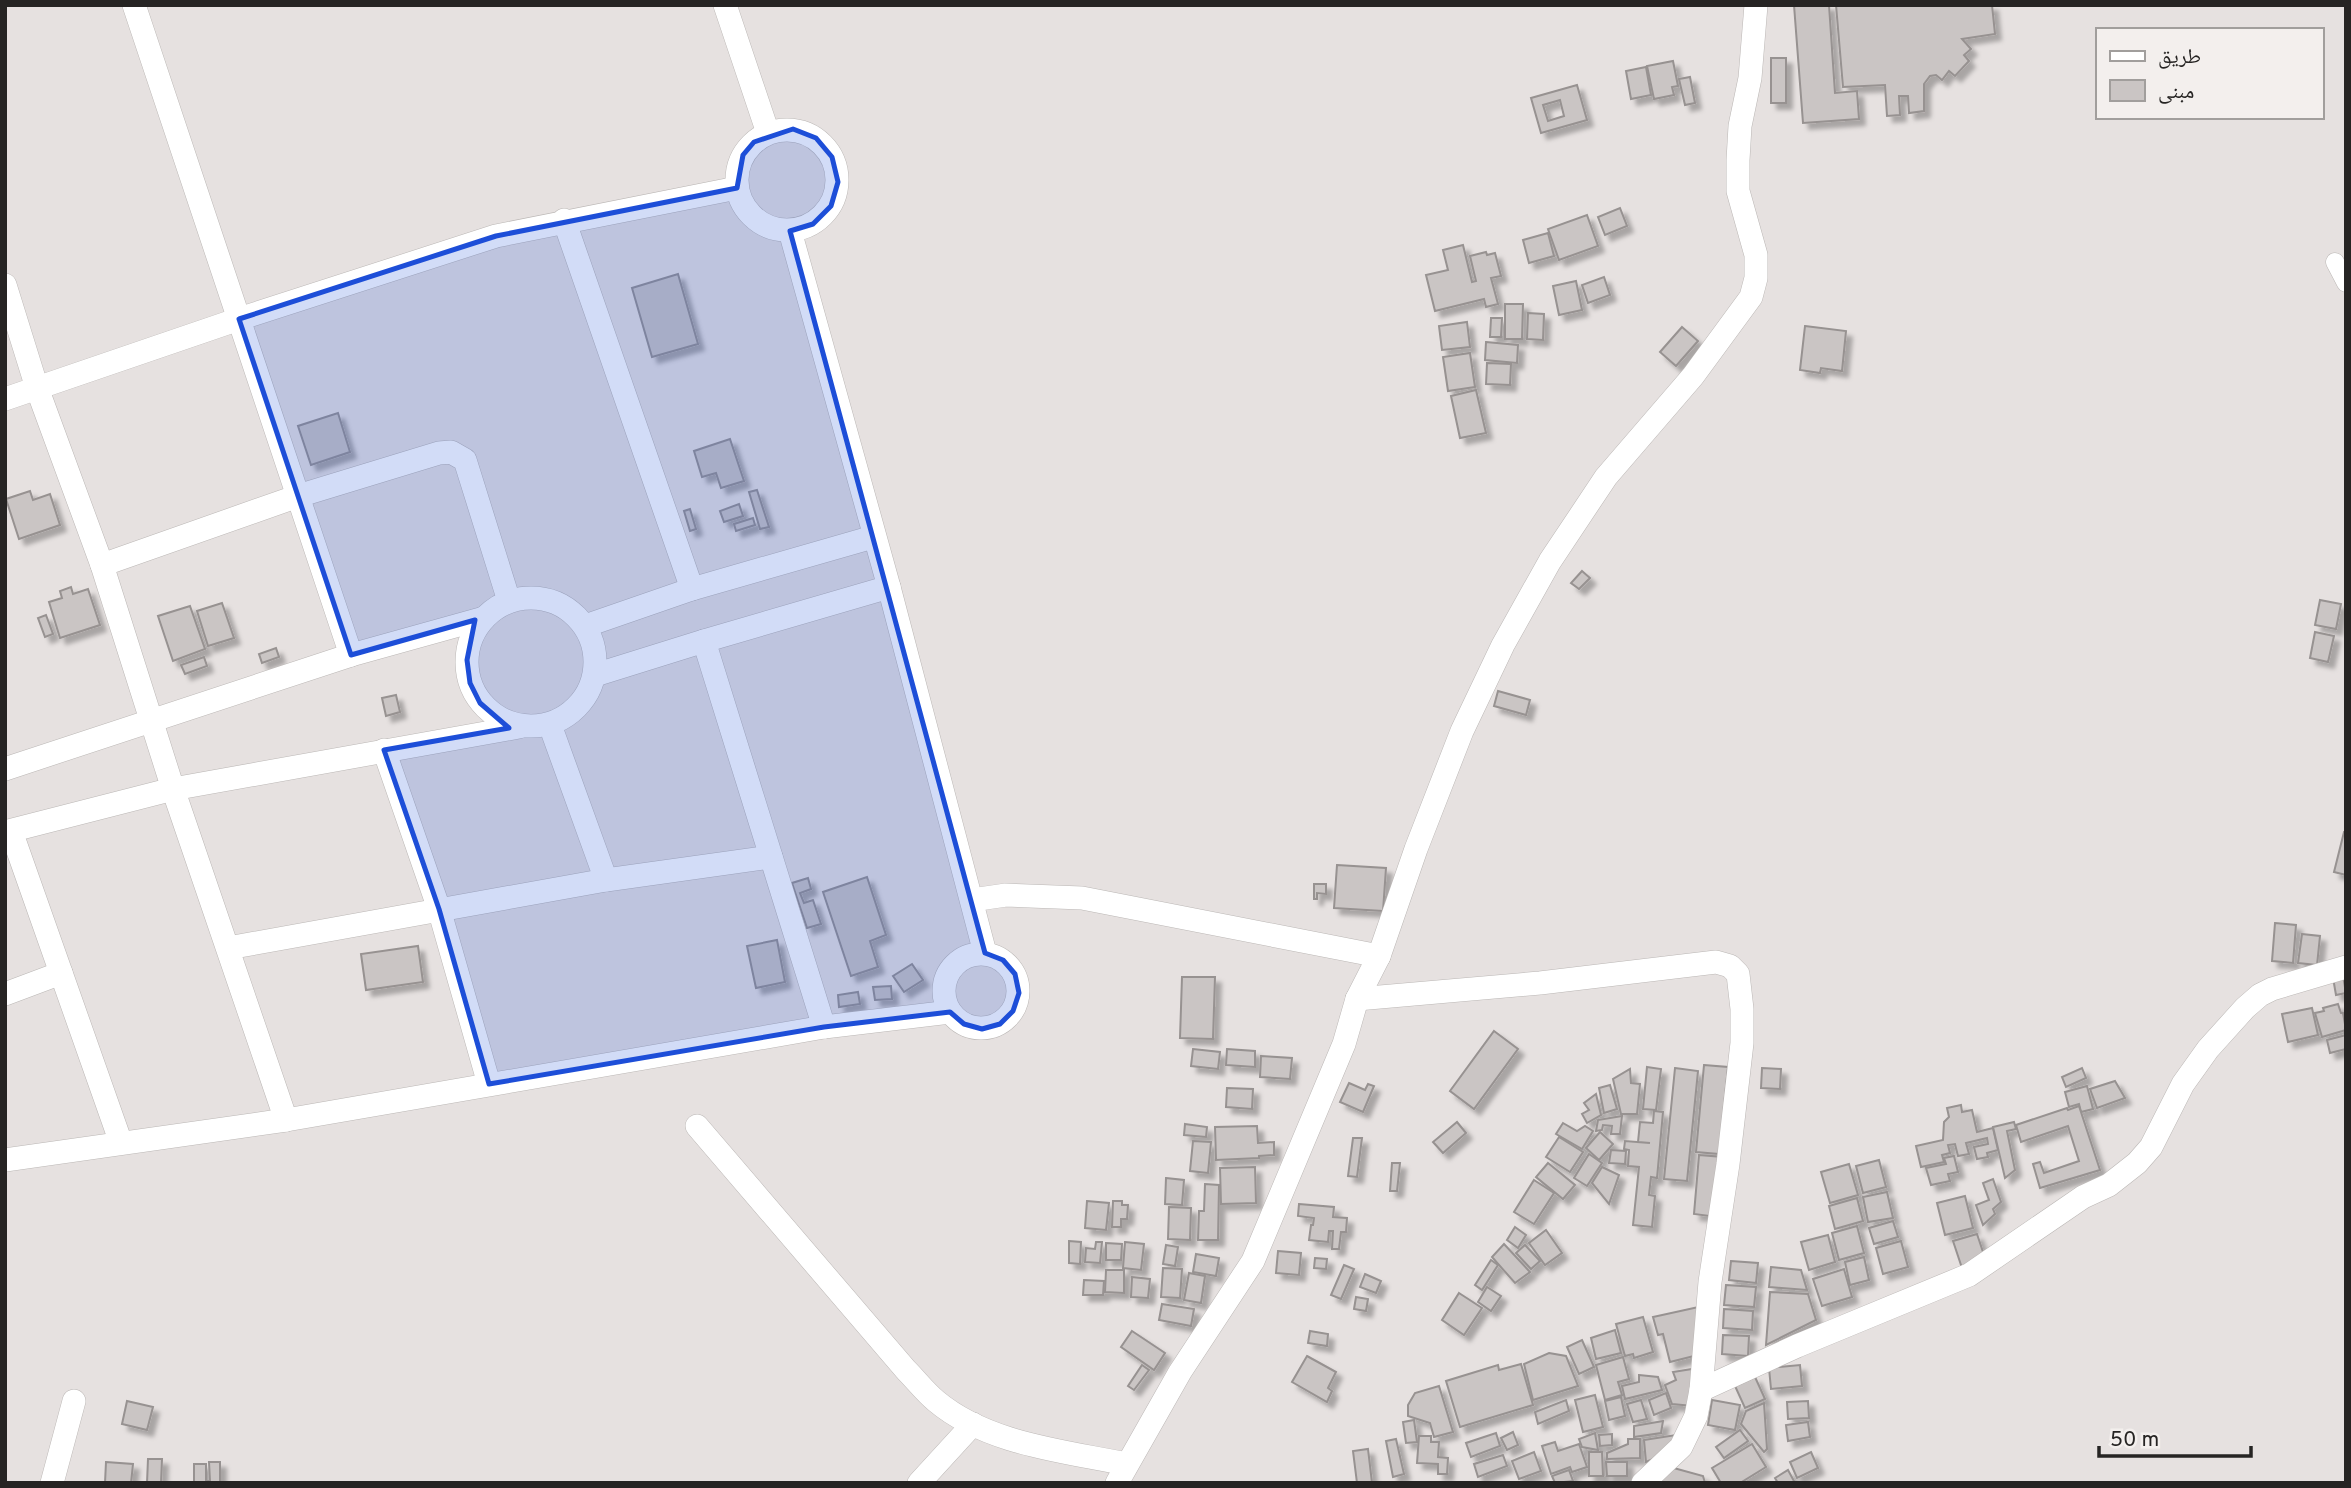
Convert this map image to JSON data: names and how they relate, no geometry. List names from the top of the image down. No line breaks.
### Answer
{"legend":["طريق","مبنى"],"scale_bar":"50 m"}
